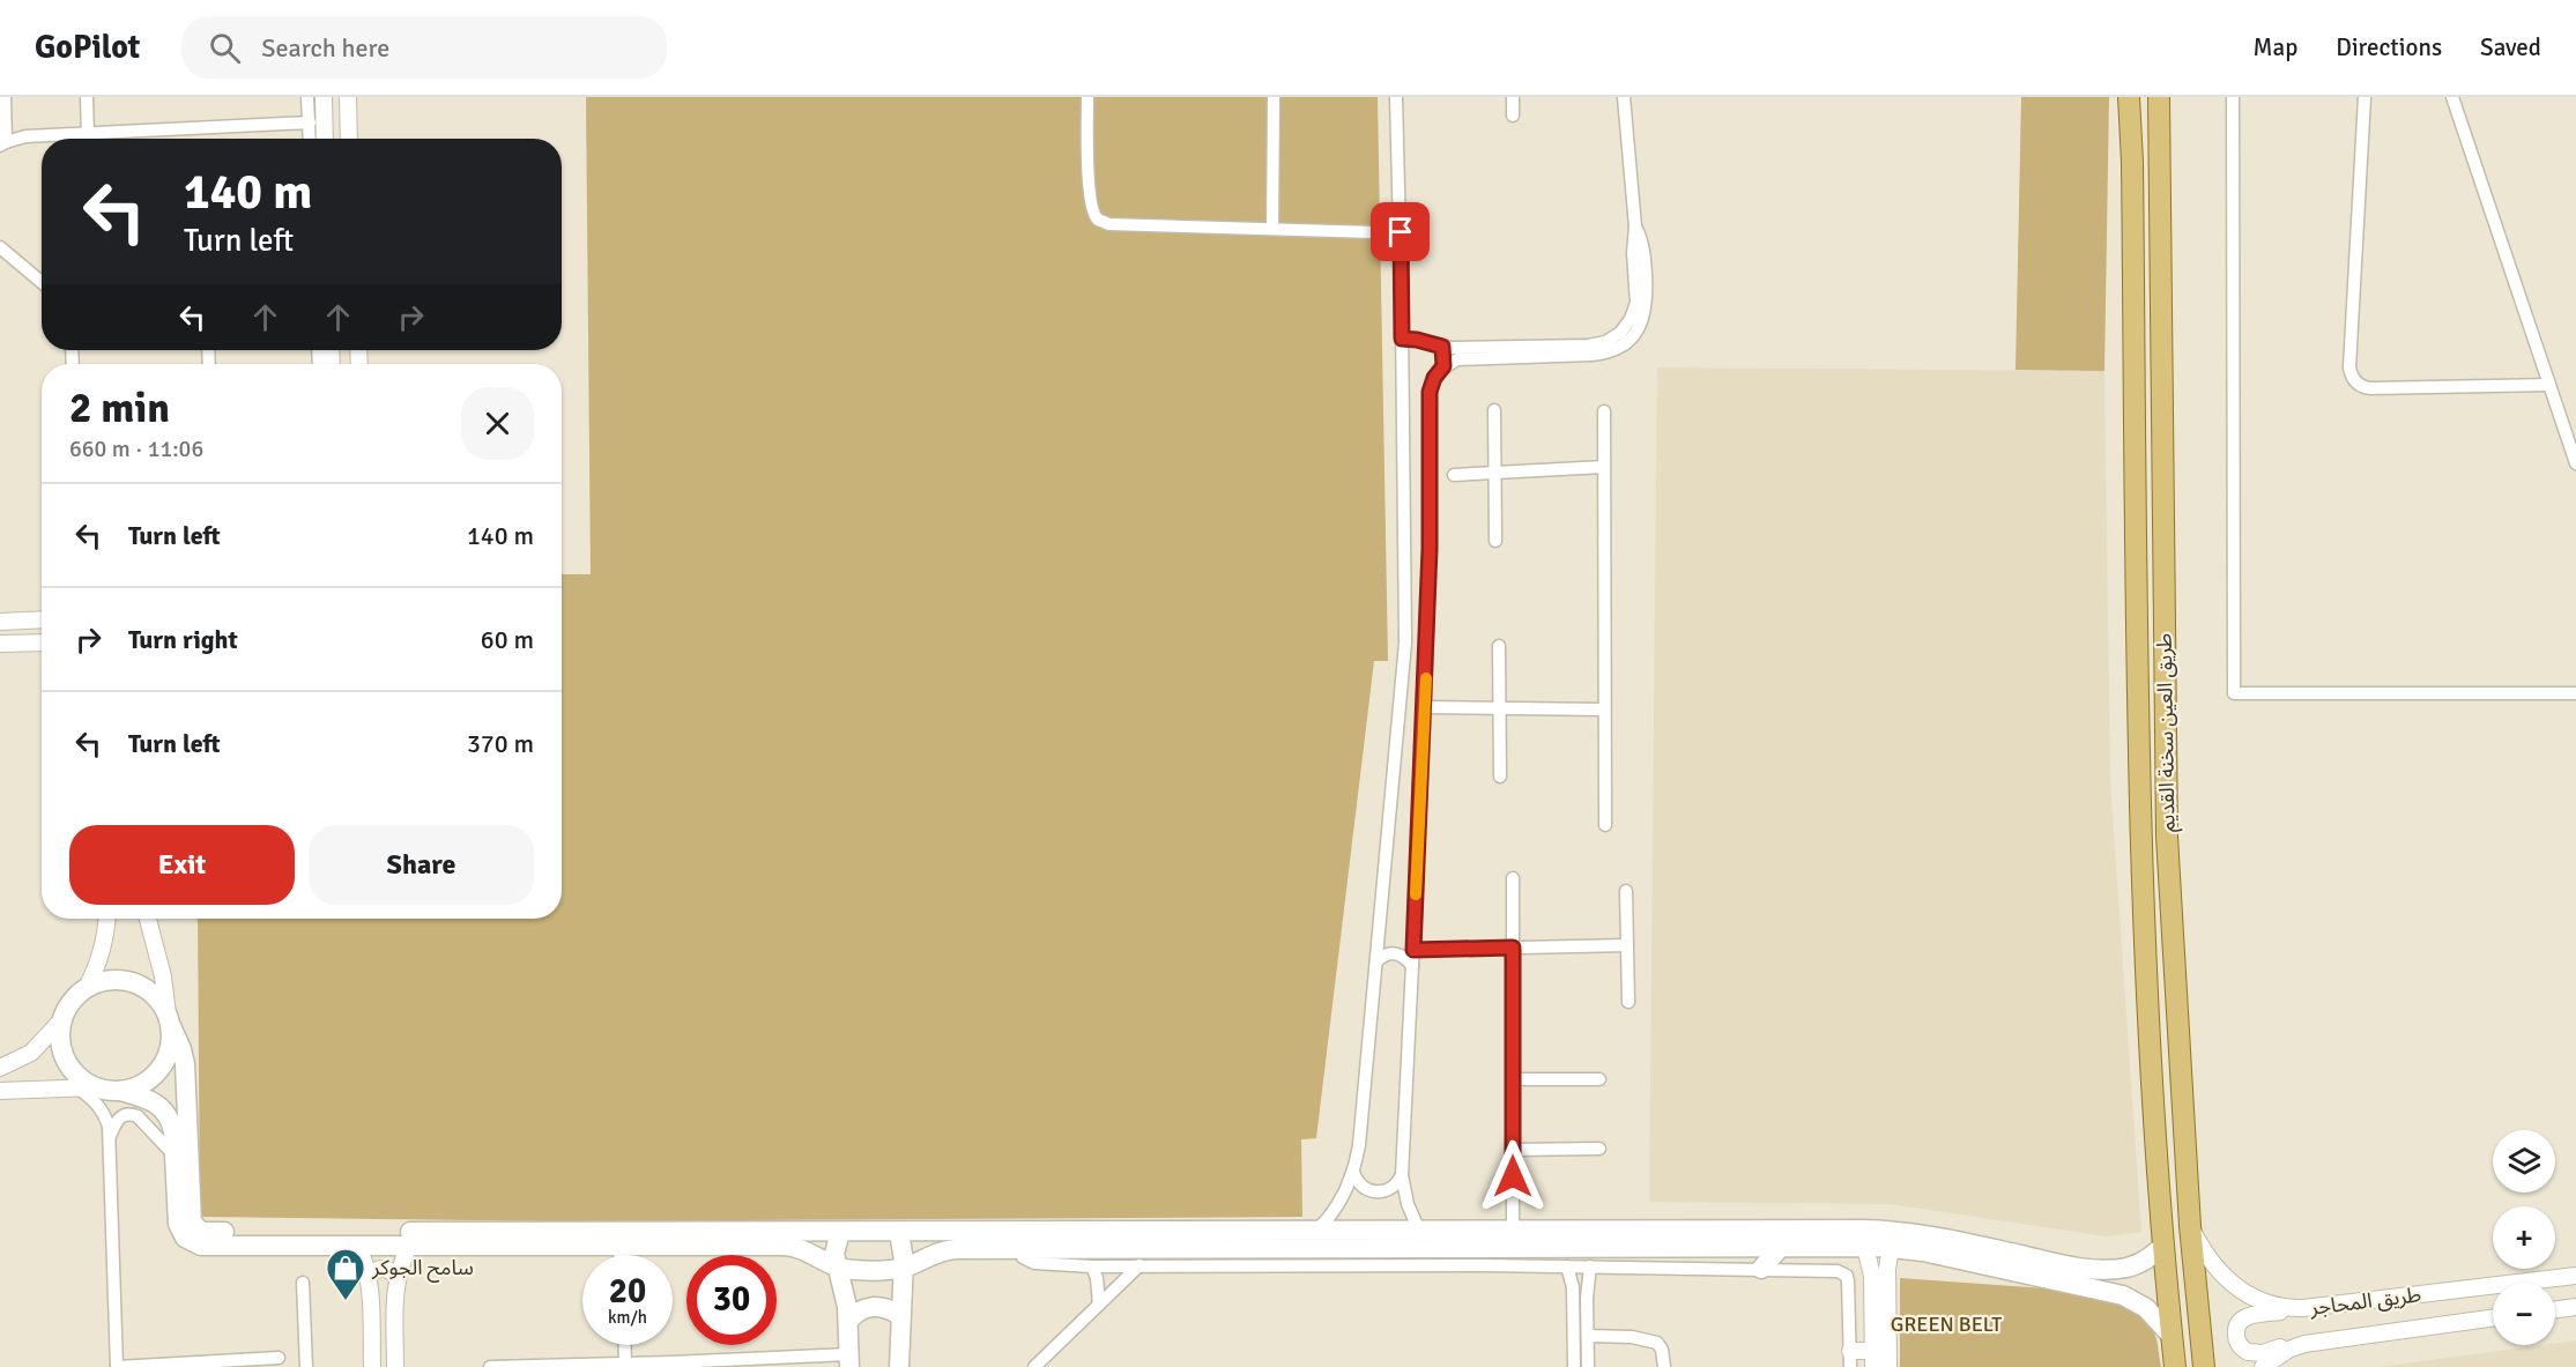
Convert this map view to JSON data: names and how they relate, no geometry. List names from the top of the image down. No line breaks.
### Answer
{"streets":{"main road":["طريق العين سخنة القديم"],"street":["طريق المحاجر"]},"crossings":[["طريق العين سخنة القديم","طريق المحاجر"]],"parks":["GREEN BELT"],"places":{"shop":["سامح الجوكر"]},"page":{"header":"GoPilot","search":"Search here","nav":["Map","Directions","Saved"],"turn":["140 m","Turn left"],"heading":["2 min","660 m · 11:06"],"list":[{"name":"Turn left","value":"140 m"},{"name":"Turn right","value":"60 m"},{"name":"Turn left","value":"370 m"}],"buttons":["Exit","Share"],"map_buttons":["+","−"],"speed":"20 km/h","limit":"30"}}
